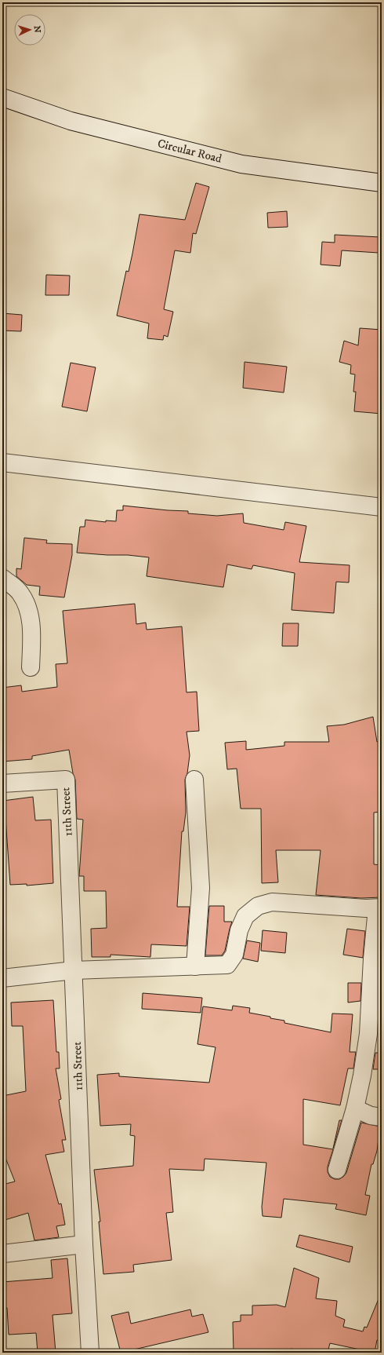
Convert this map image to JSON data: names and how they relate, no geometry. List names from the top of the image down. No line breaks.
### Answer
{"streets":{"street":["Circular Road","11th Street"]},"north":"right"}
